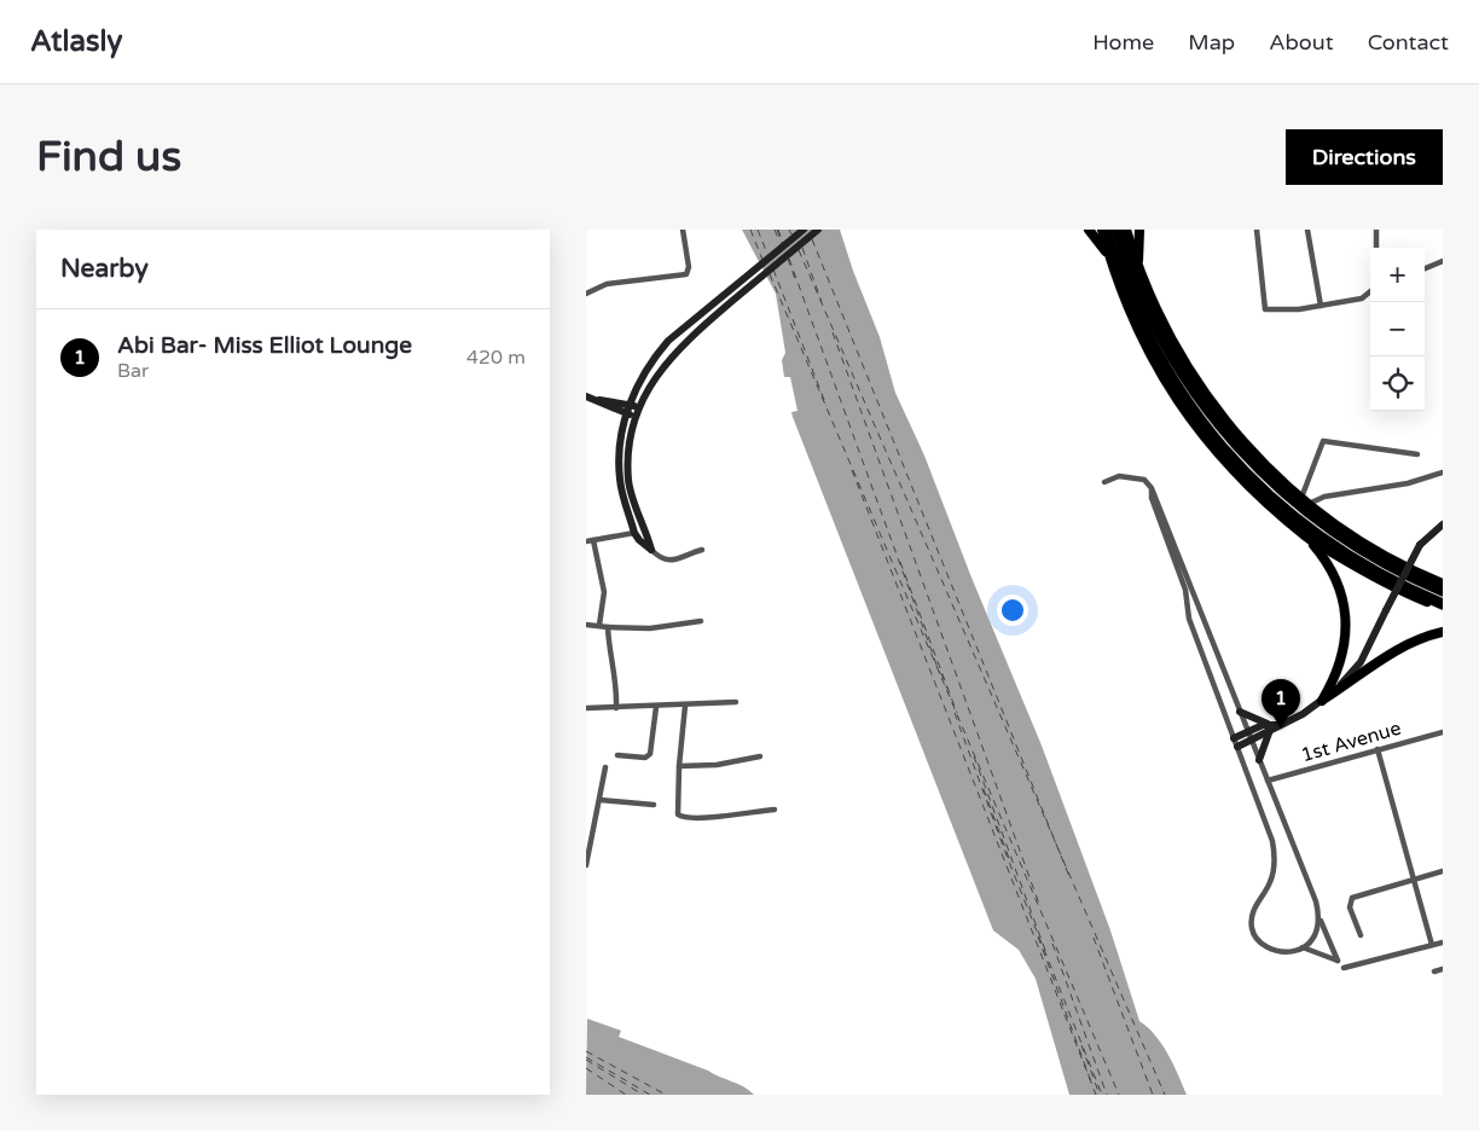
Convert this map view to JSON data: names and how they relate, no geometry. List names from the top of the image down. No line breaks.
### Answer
{"streets":{"street":["1st Avenue"]},"page":{"header":"Atlasly","nav":["Home","Map","About","Contact"],"buttons":"Directions","title":"Find us","heading":"Nearby","map_buttons":["+","−"],"list":[{"mark":"1","name":"Abi Bar- Miss Elliot Lounge","note":"Bar","value":"420 m"}],"pins":"1"}}
